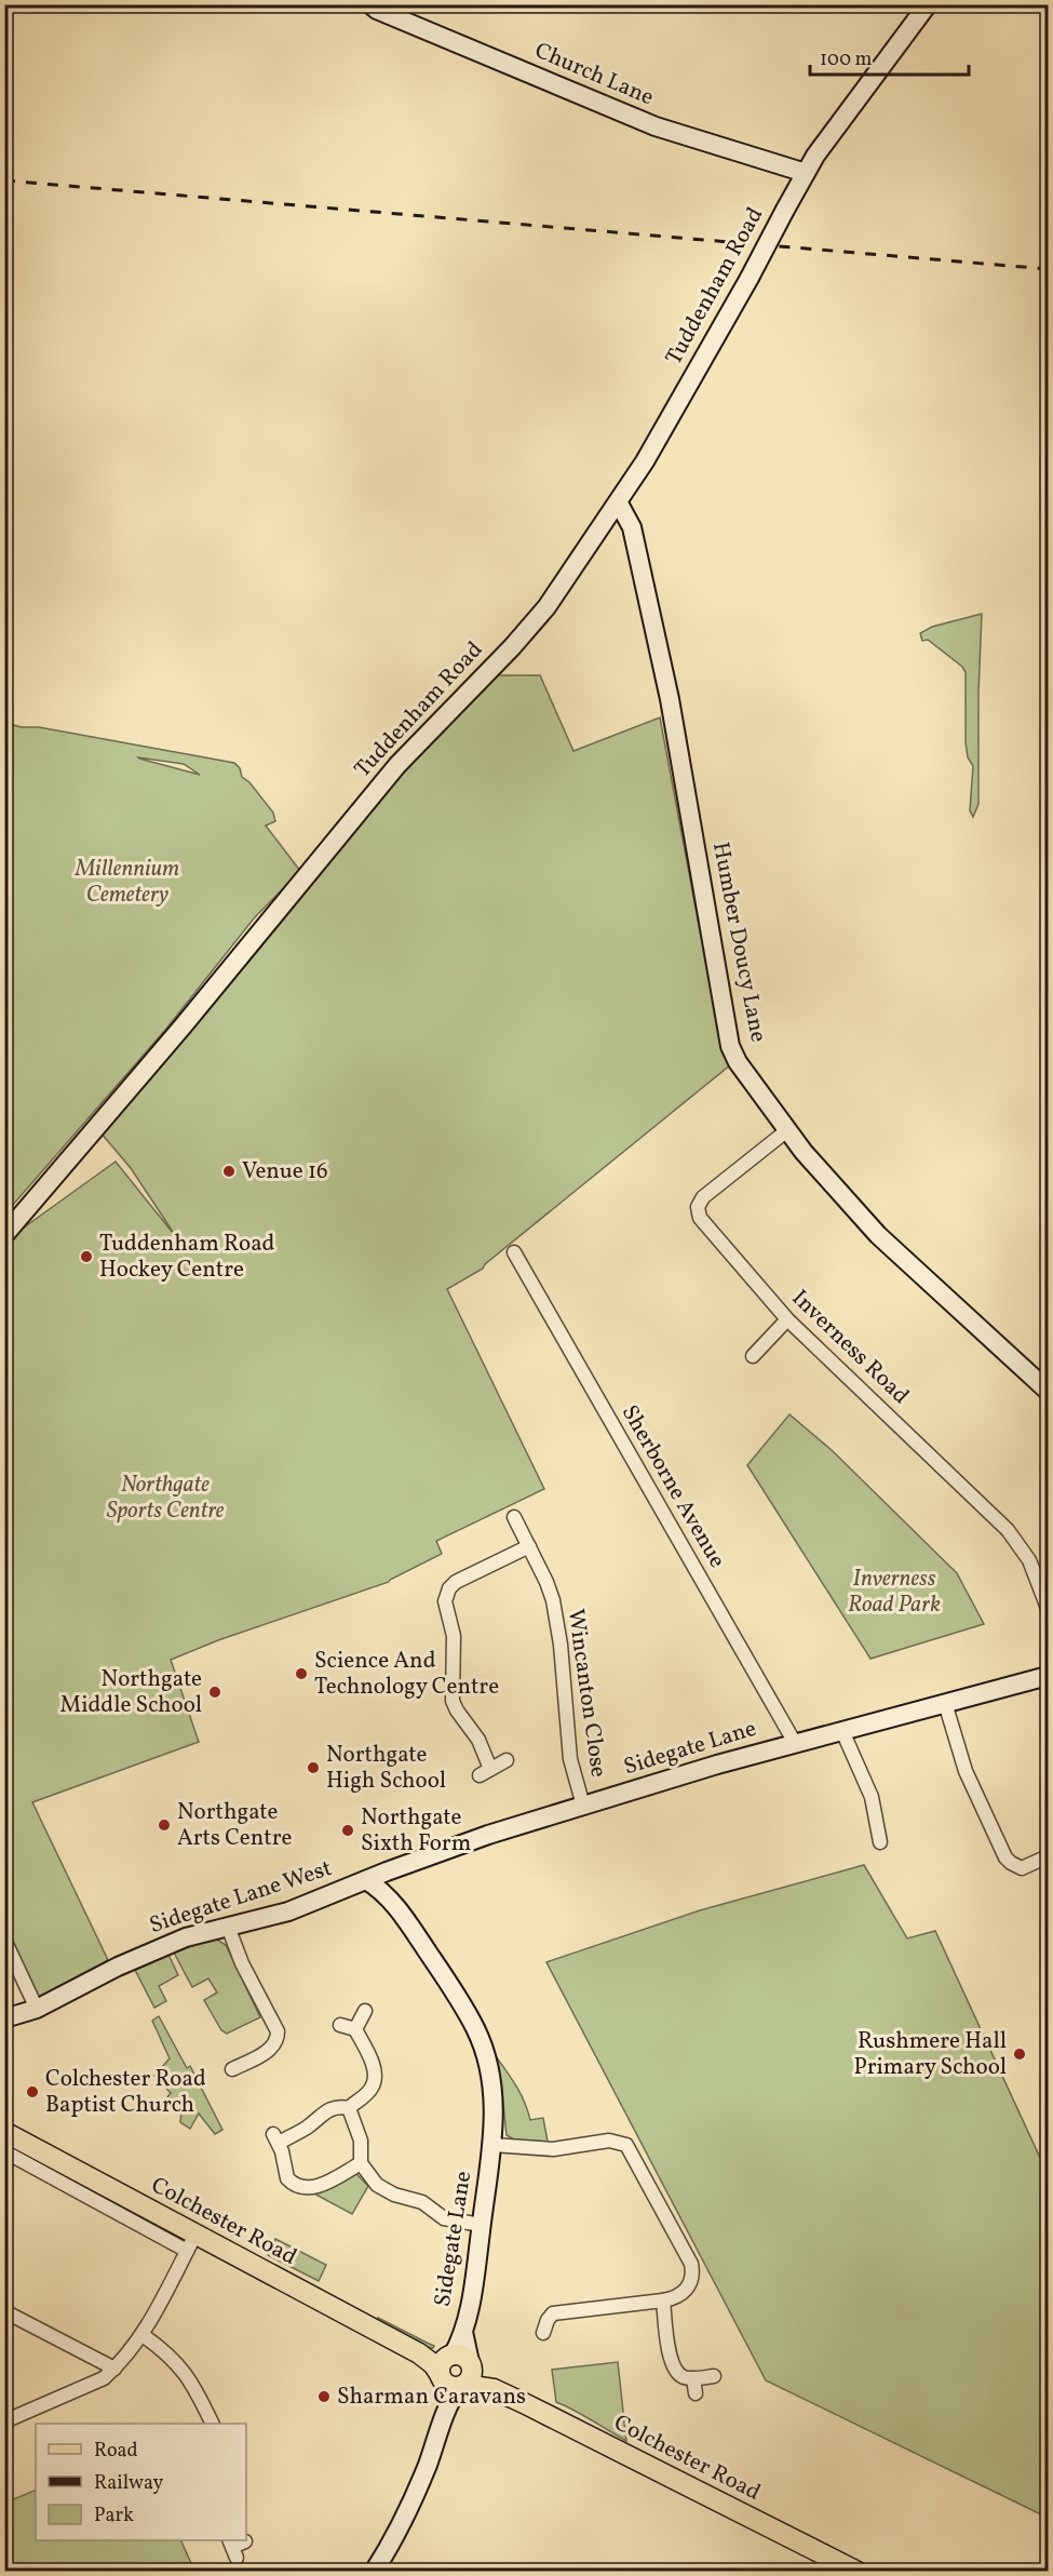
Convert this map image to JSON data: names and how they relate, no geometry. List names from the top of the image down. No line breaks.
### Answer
{"streets":{"main road":["Colchester Road"],"street":["Church Lane","Tuddenham Road","Humber Doucy Lane","Inverness Road","Sherborne Avenue","Wincanton Close","Sidegate Lane","Sidegate Lane West"]},"crossings":[["Church Lane","Tuddenham Road"],["Tuddenham Road","Humber Doucy Lane"],["Humber Doucy Lane","Inverness Road"],["Sherborne Avenue","Sidegate Lane"],["Wincanton Close","Sidegate Lane"],["Sidegate Lane","Sidegate Lane West"],["Sidegate Lane","Colchester Road"]],"parks":["Millennium Cemetery","Northgate Sports Centre","Inverness Road Park"],"places":["Venue 16","Tuddenham Road Hockey Centre","Science And Technology Centre","Northgate Middle School","Northgate High School","Northgate Arts Centre","Northgate Sixth Form","Rushmere Hall Primary School","Colchester Road Baptist Church","Sharman Caravans"],"legend":["Road","Railway","Park"],"scale_bar":"100 m"}
